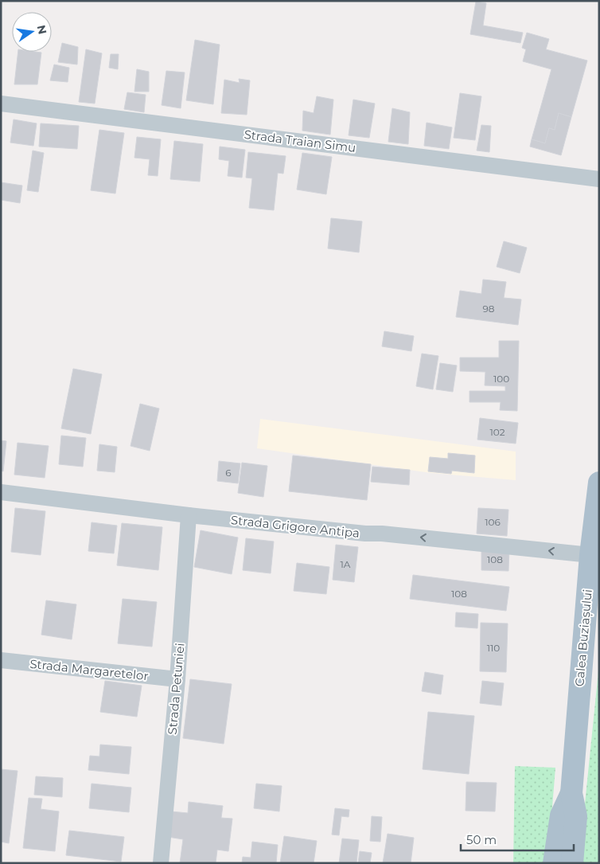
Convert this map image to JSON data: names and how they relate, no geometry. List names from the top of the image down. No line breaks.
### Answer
{"streets":{"main road":["Calea Buziașului"],"street":["Strada Traian Simu","Strada Grigore Antipa","Strada Margaretelor","Strada Petuniei"]},"crossings":[["Strada Grigore Antipa","Calea Buziașului"],["Strada Grigore Antipa","Strada Petuniei"],["Strada Margaretelor","Strada Petuniei"]],"one_way":["Strada Grigore Antipa"],"house_numbers":["98","100","102","6","106","108","1A","108","110"],"scale_bar":"50 m","north":"right"}
